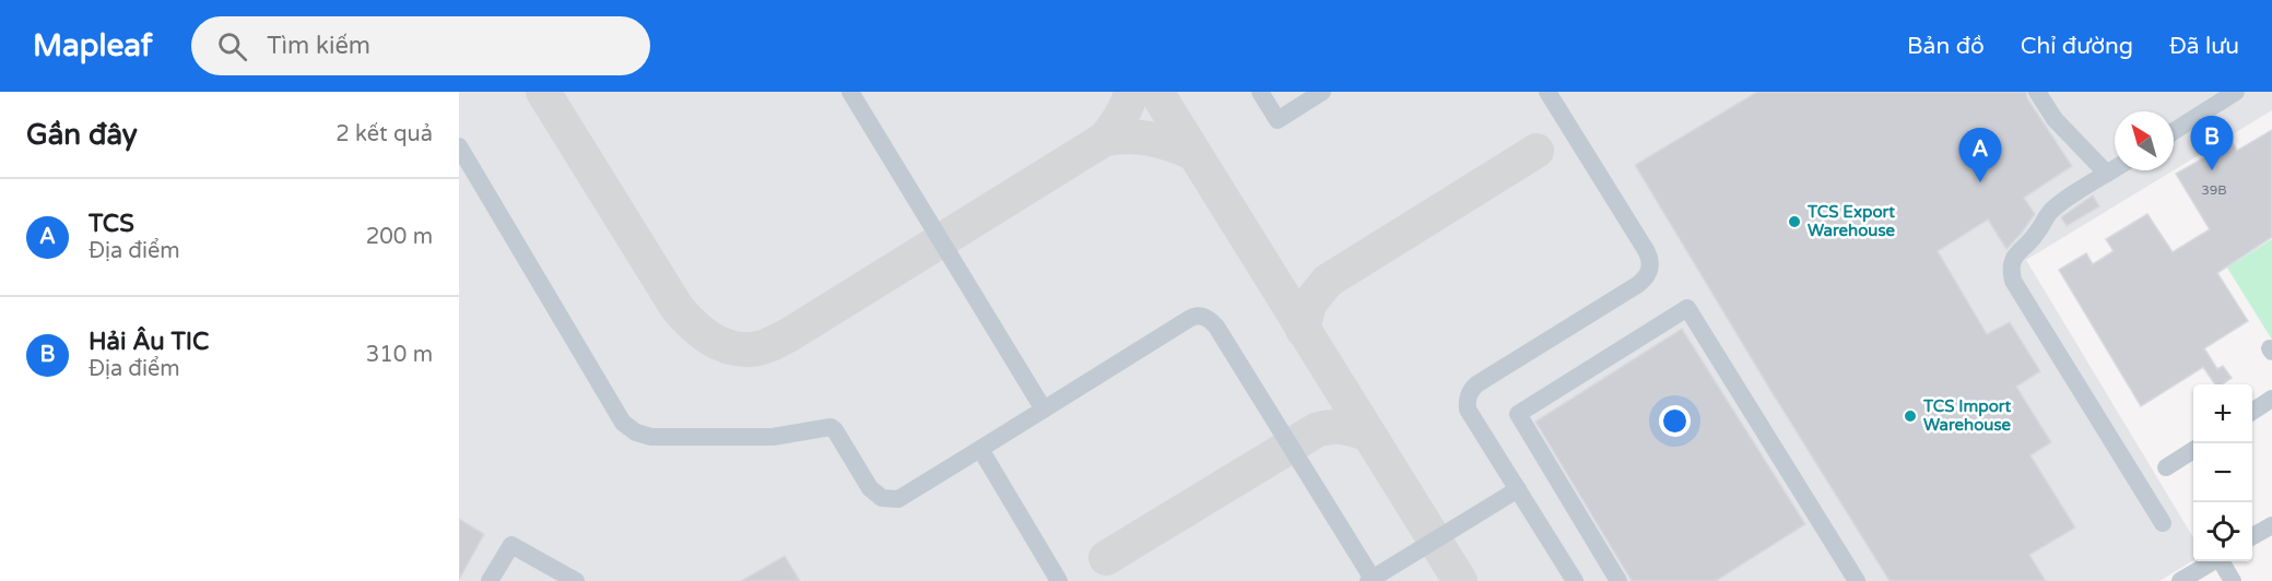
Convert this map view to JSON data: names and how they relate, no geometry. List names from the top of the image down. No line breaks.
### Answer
{"places":["TCS Export Warehouse","TCS Import Warehouse"],"house_numbers":["39B"],"north":"top left","page":{"header":"Mapleaf","search":"Tìm kiếm","nav":["Bản đồ","Chỉ đường","Đã lưu"],"heading":["Gần đây","2 kết quả"],"pins":["B","A"],"list":[{"mark":"A","name":"TCS","note":"Địa điểm","value":"200 m"},{"mark":"B","name":"Hải Âu TIC","note":"Địa điểm","value":"310 m"}],"map_buttons":["+","−"]}}
